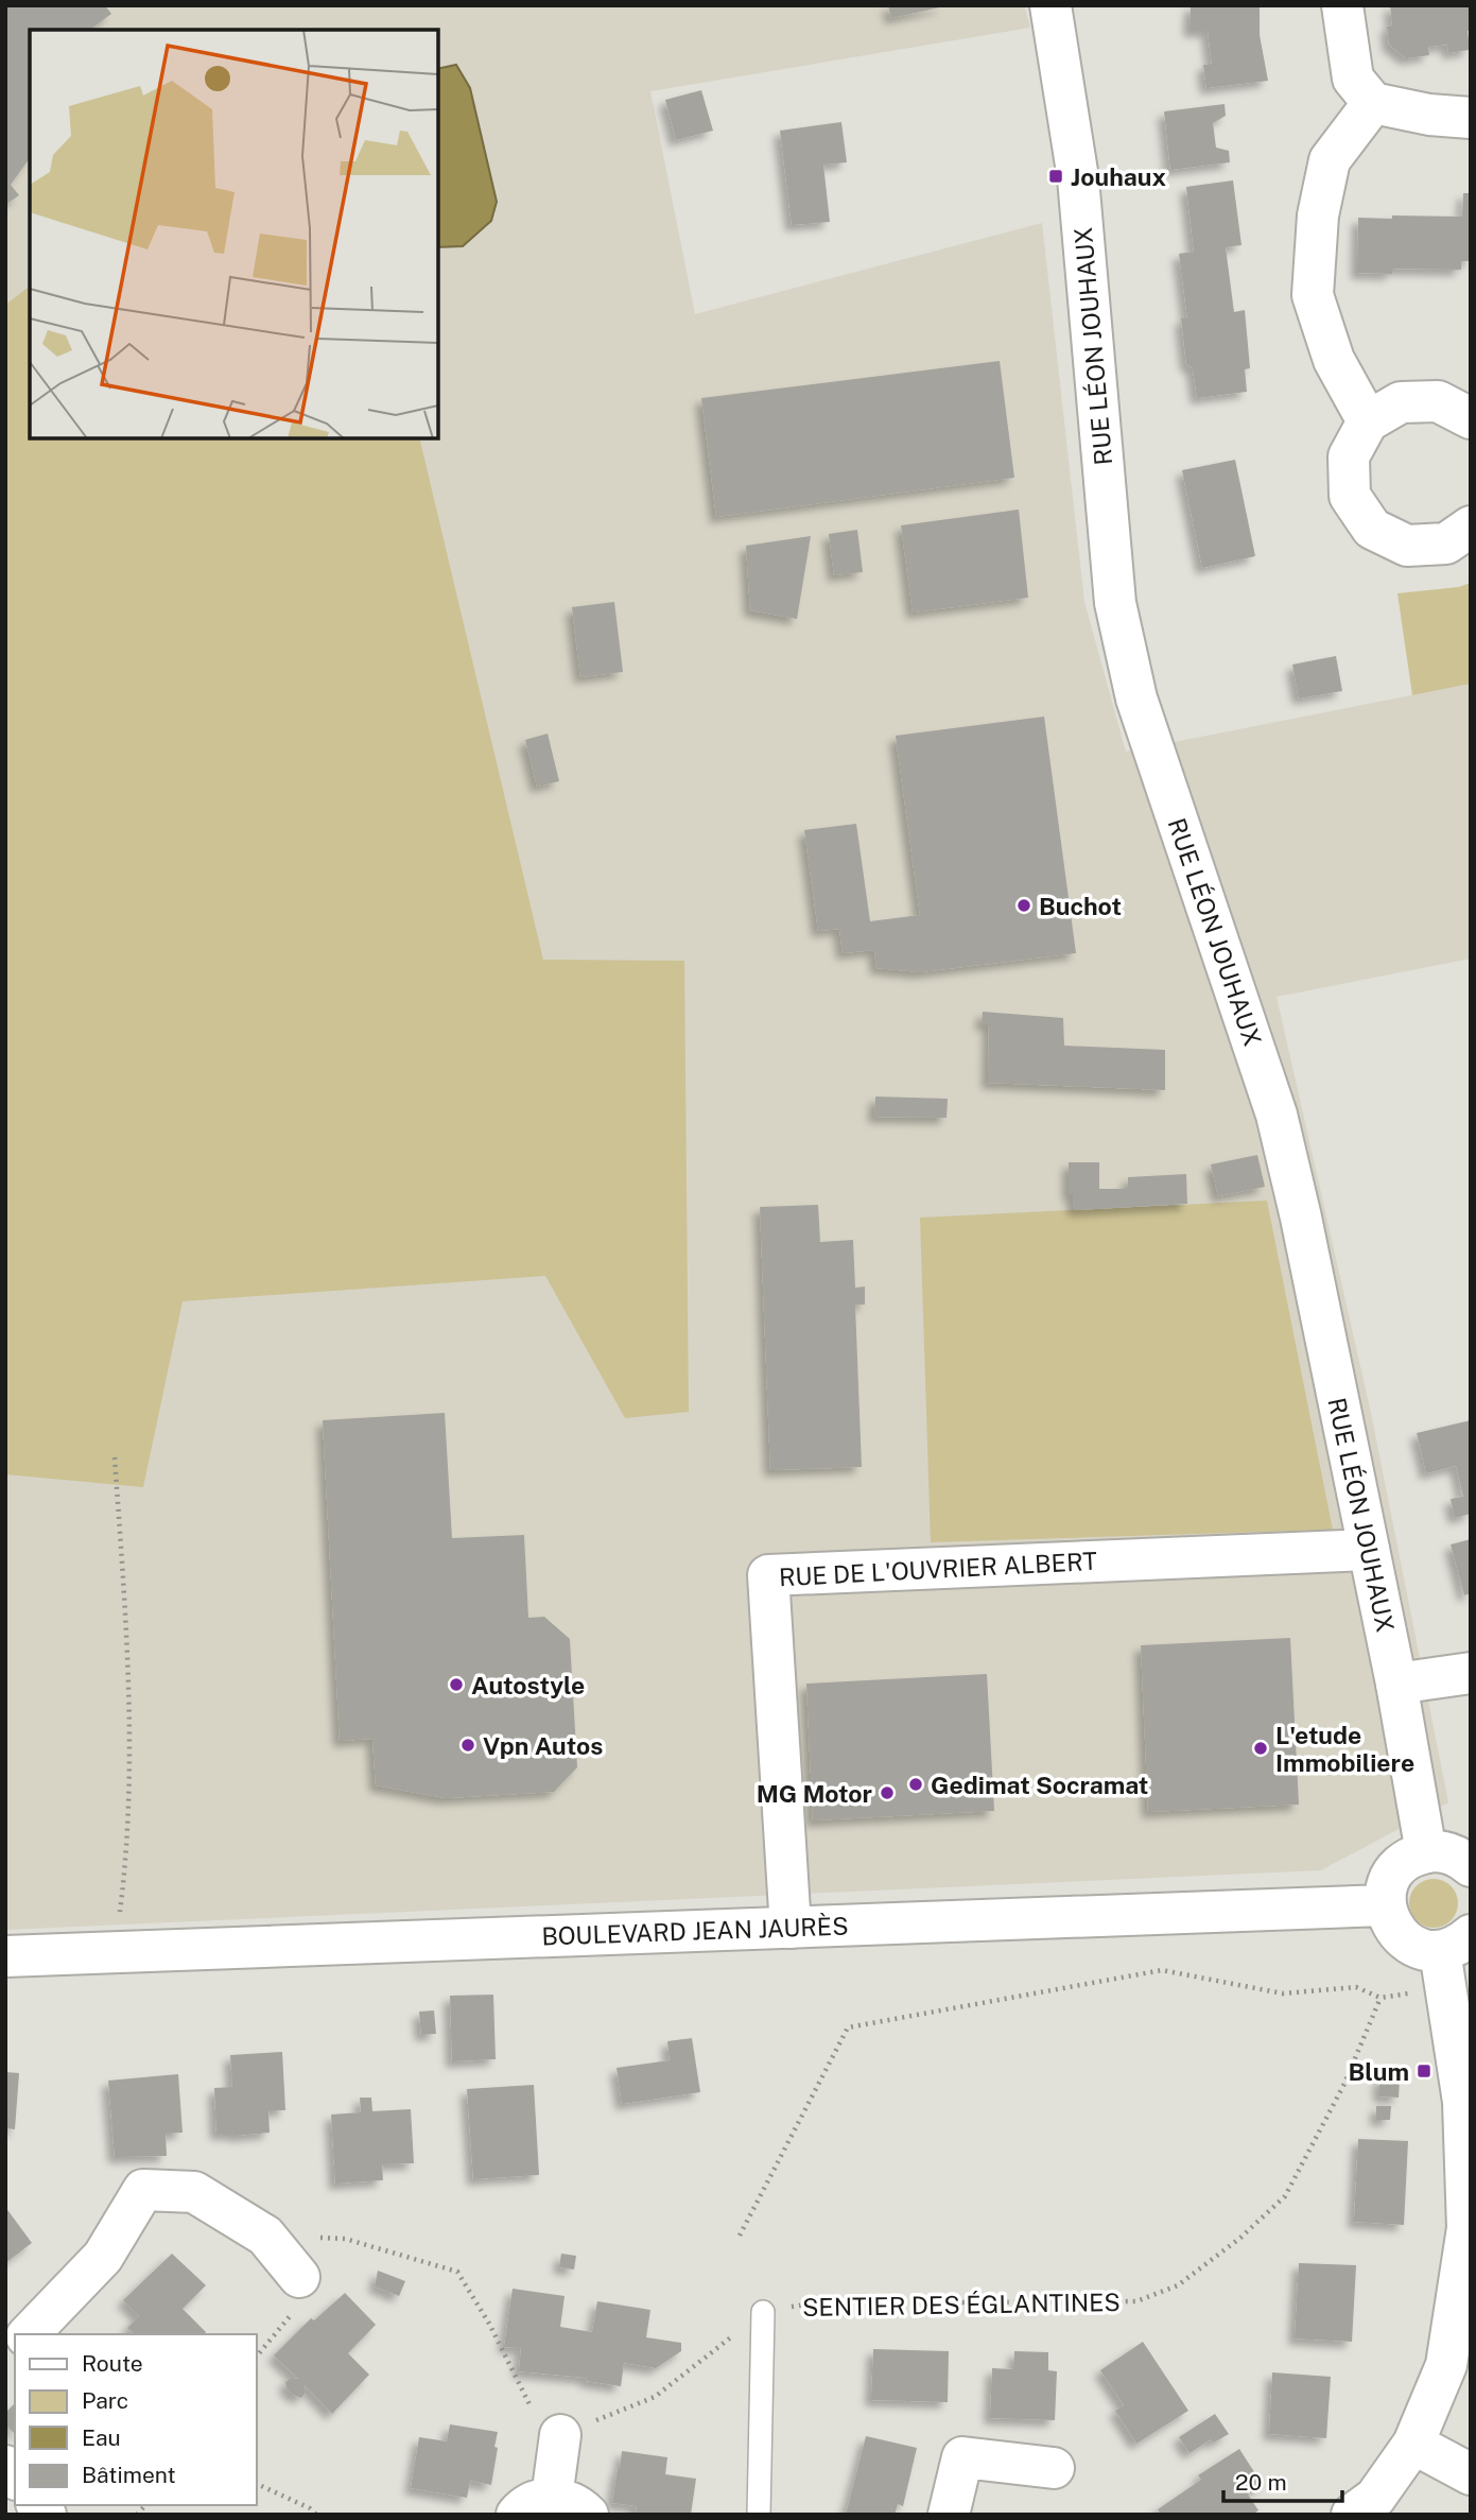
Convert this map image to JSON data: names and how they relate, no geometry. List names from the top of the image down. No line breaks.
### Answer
{"streets":{"street":["RUE LÉON JOUHAUX","RUE DE L'OUVRIER ALBERT","BOULEVARD JEAN JAURÈS"],"path":["SENTIER DES ÉGLANTINES"]},"crossings":[["RUE LÉON JOUHAUX","RUE DE L'OUVRIER ALBERT"],["RUE DE L'OUVRIER ALBERT","BOULEVARD JEAN JAURÈS"]],"places":{"transit":["Jouhaux","Blum"],"other":["Buchot","Autostyle","Vpn Autos","L'etude Immobiliere","Gedimat Socramat","MG Motor"]},"legend":["Route","Parc","Eau","Bâtiment"],"scale_bar":"20 m"}
